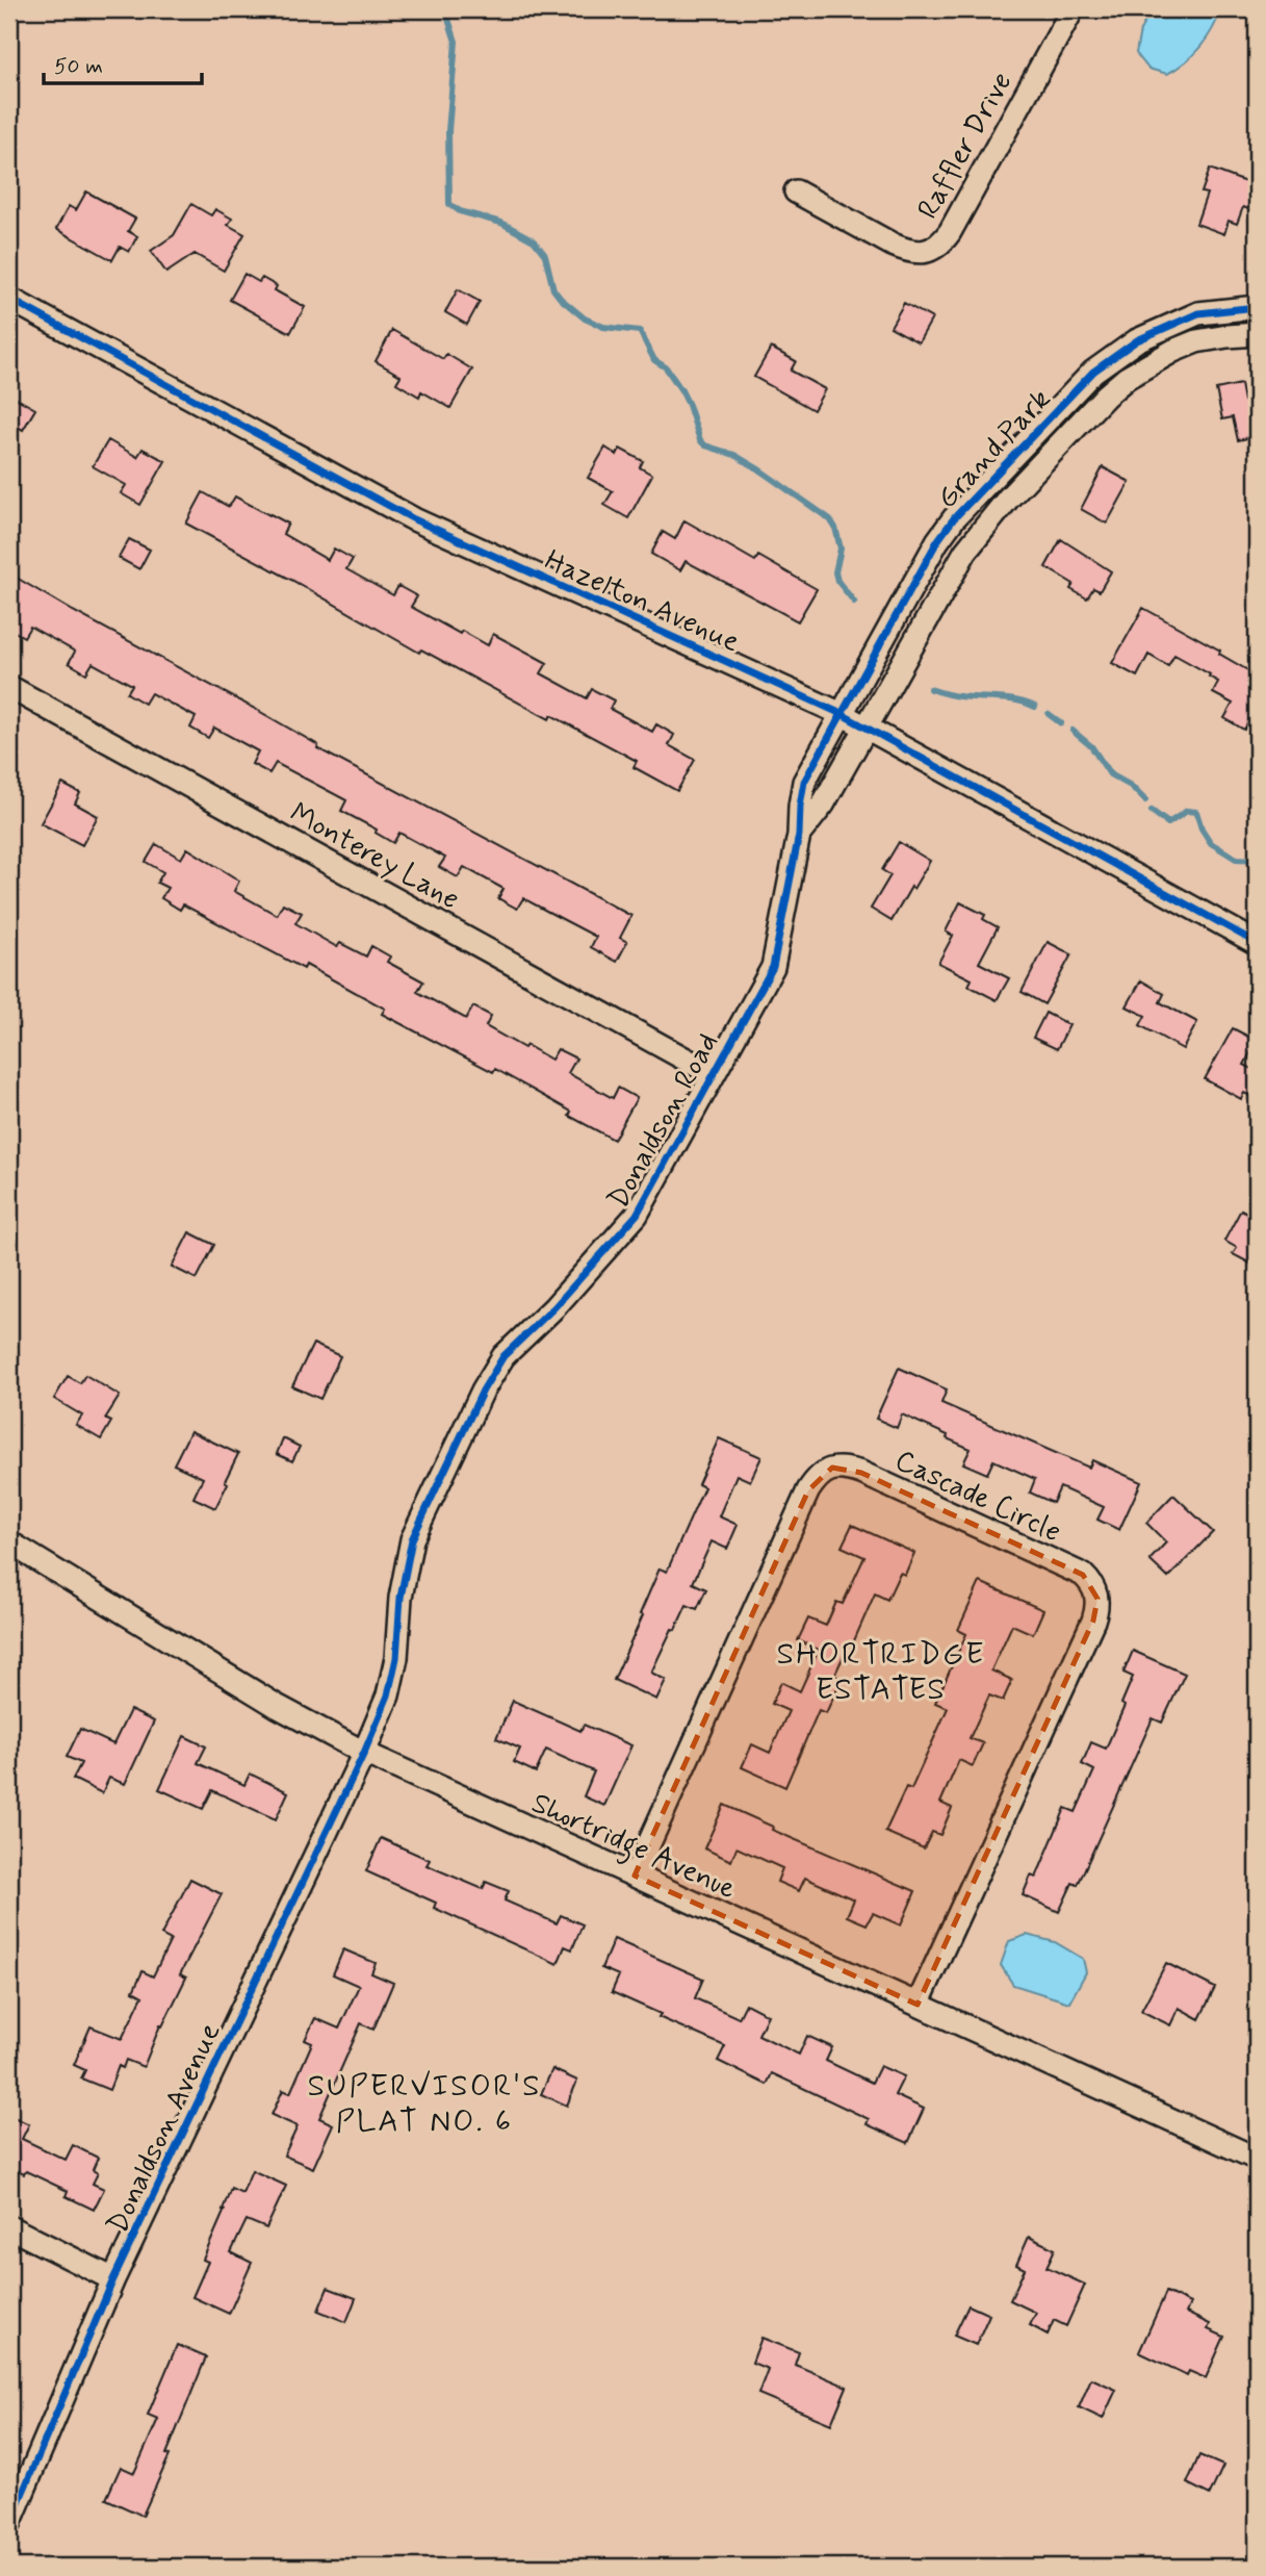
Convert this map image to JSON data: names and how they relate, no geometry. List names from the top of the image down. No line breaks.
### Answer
{"streets":{"street":["Raffler Drive","Grand Park","Hazelton Avenue","Monterey Lane","Donaldson Road","Cascade Circle","Shortridge Avenue","Donaldson Avenue"]},"crossings":[["Grand Park","Hazelton Avenue"],["Grand Park","Donaldson Road"],["Hazelton Avenue","Donaldson Road"],["Monterey Lane","Donaldson Road"],["Donaldson Road","Shortridge Avenue"],["Donaldson Road","Donaldson Avenue"],["Cascade Circle","Shortridge Avenue"],["Shortridge Avenue","Donaldson Avenue"]],"districts":["SHORTRIDGE ESTATES","SUPERVISOR'S PLAT NO. 6"],"scale_bar":"50 m"}
